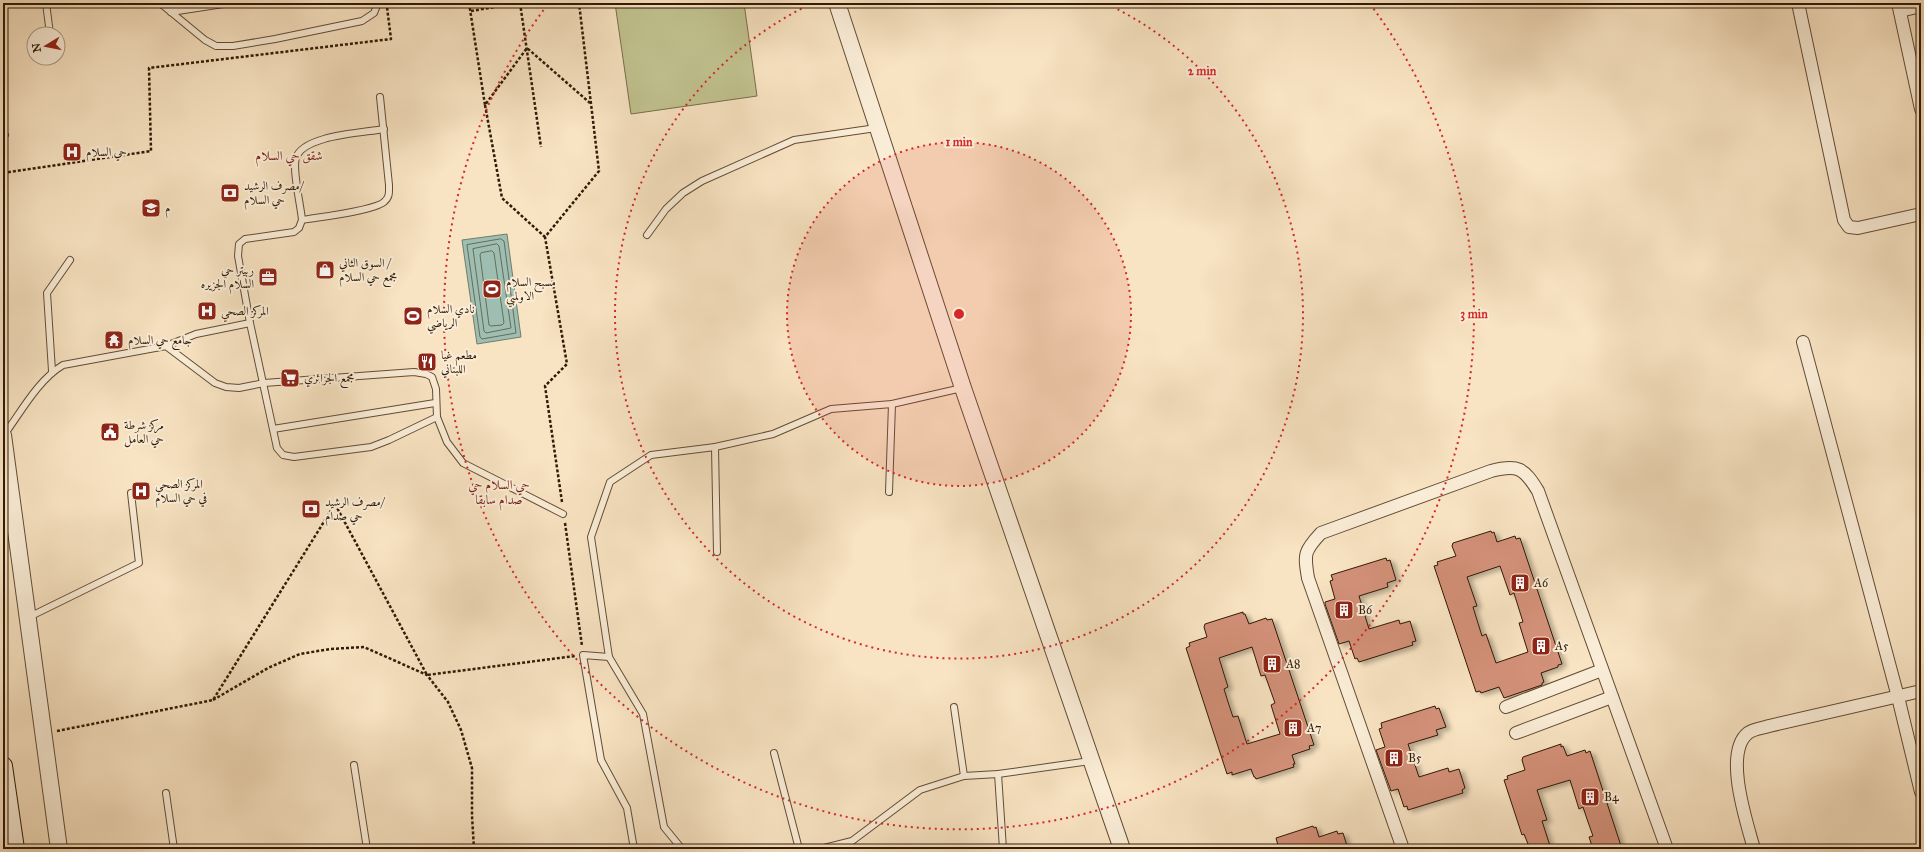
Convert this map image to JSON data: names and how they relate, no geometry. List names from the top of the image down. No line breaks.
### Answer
{"districts":["شقق حي السلام","حي السلام حي صدام سابقا"],"places":{"hospital":["حي السلام","المركز الصحي","المركز الصحي في حي السلام"],"bank":["مصرف الرشيد/ حي السلام","مصرف الرشيد/ حي صدام"],"school or university":["م"],"shop":["السوق الثاني / مجمع حي السلام"],"office":["ربيتر حي السلام الجزيره"],"sports":["مسبح السلام الاولمبي","نادي السلام الرياضي"],"temple":["جامع حي السلام"],"restaurant":["مطعم غيا اللبناني"],"supermarket":["مجمع الجزائري"],"public building":["مركز شرطة حي العامل"],"building":["A6","B6","A5","A8","A7","B5","B4"]},"north":"left","rings":["2 min","1 min","3 min"]}
